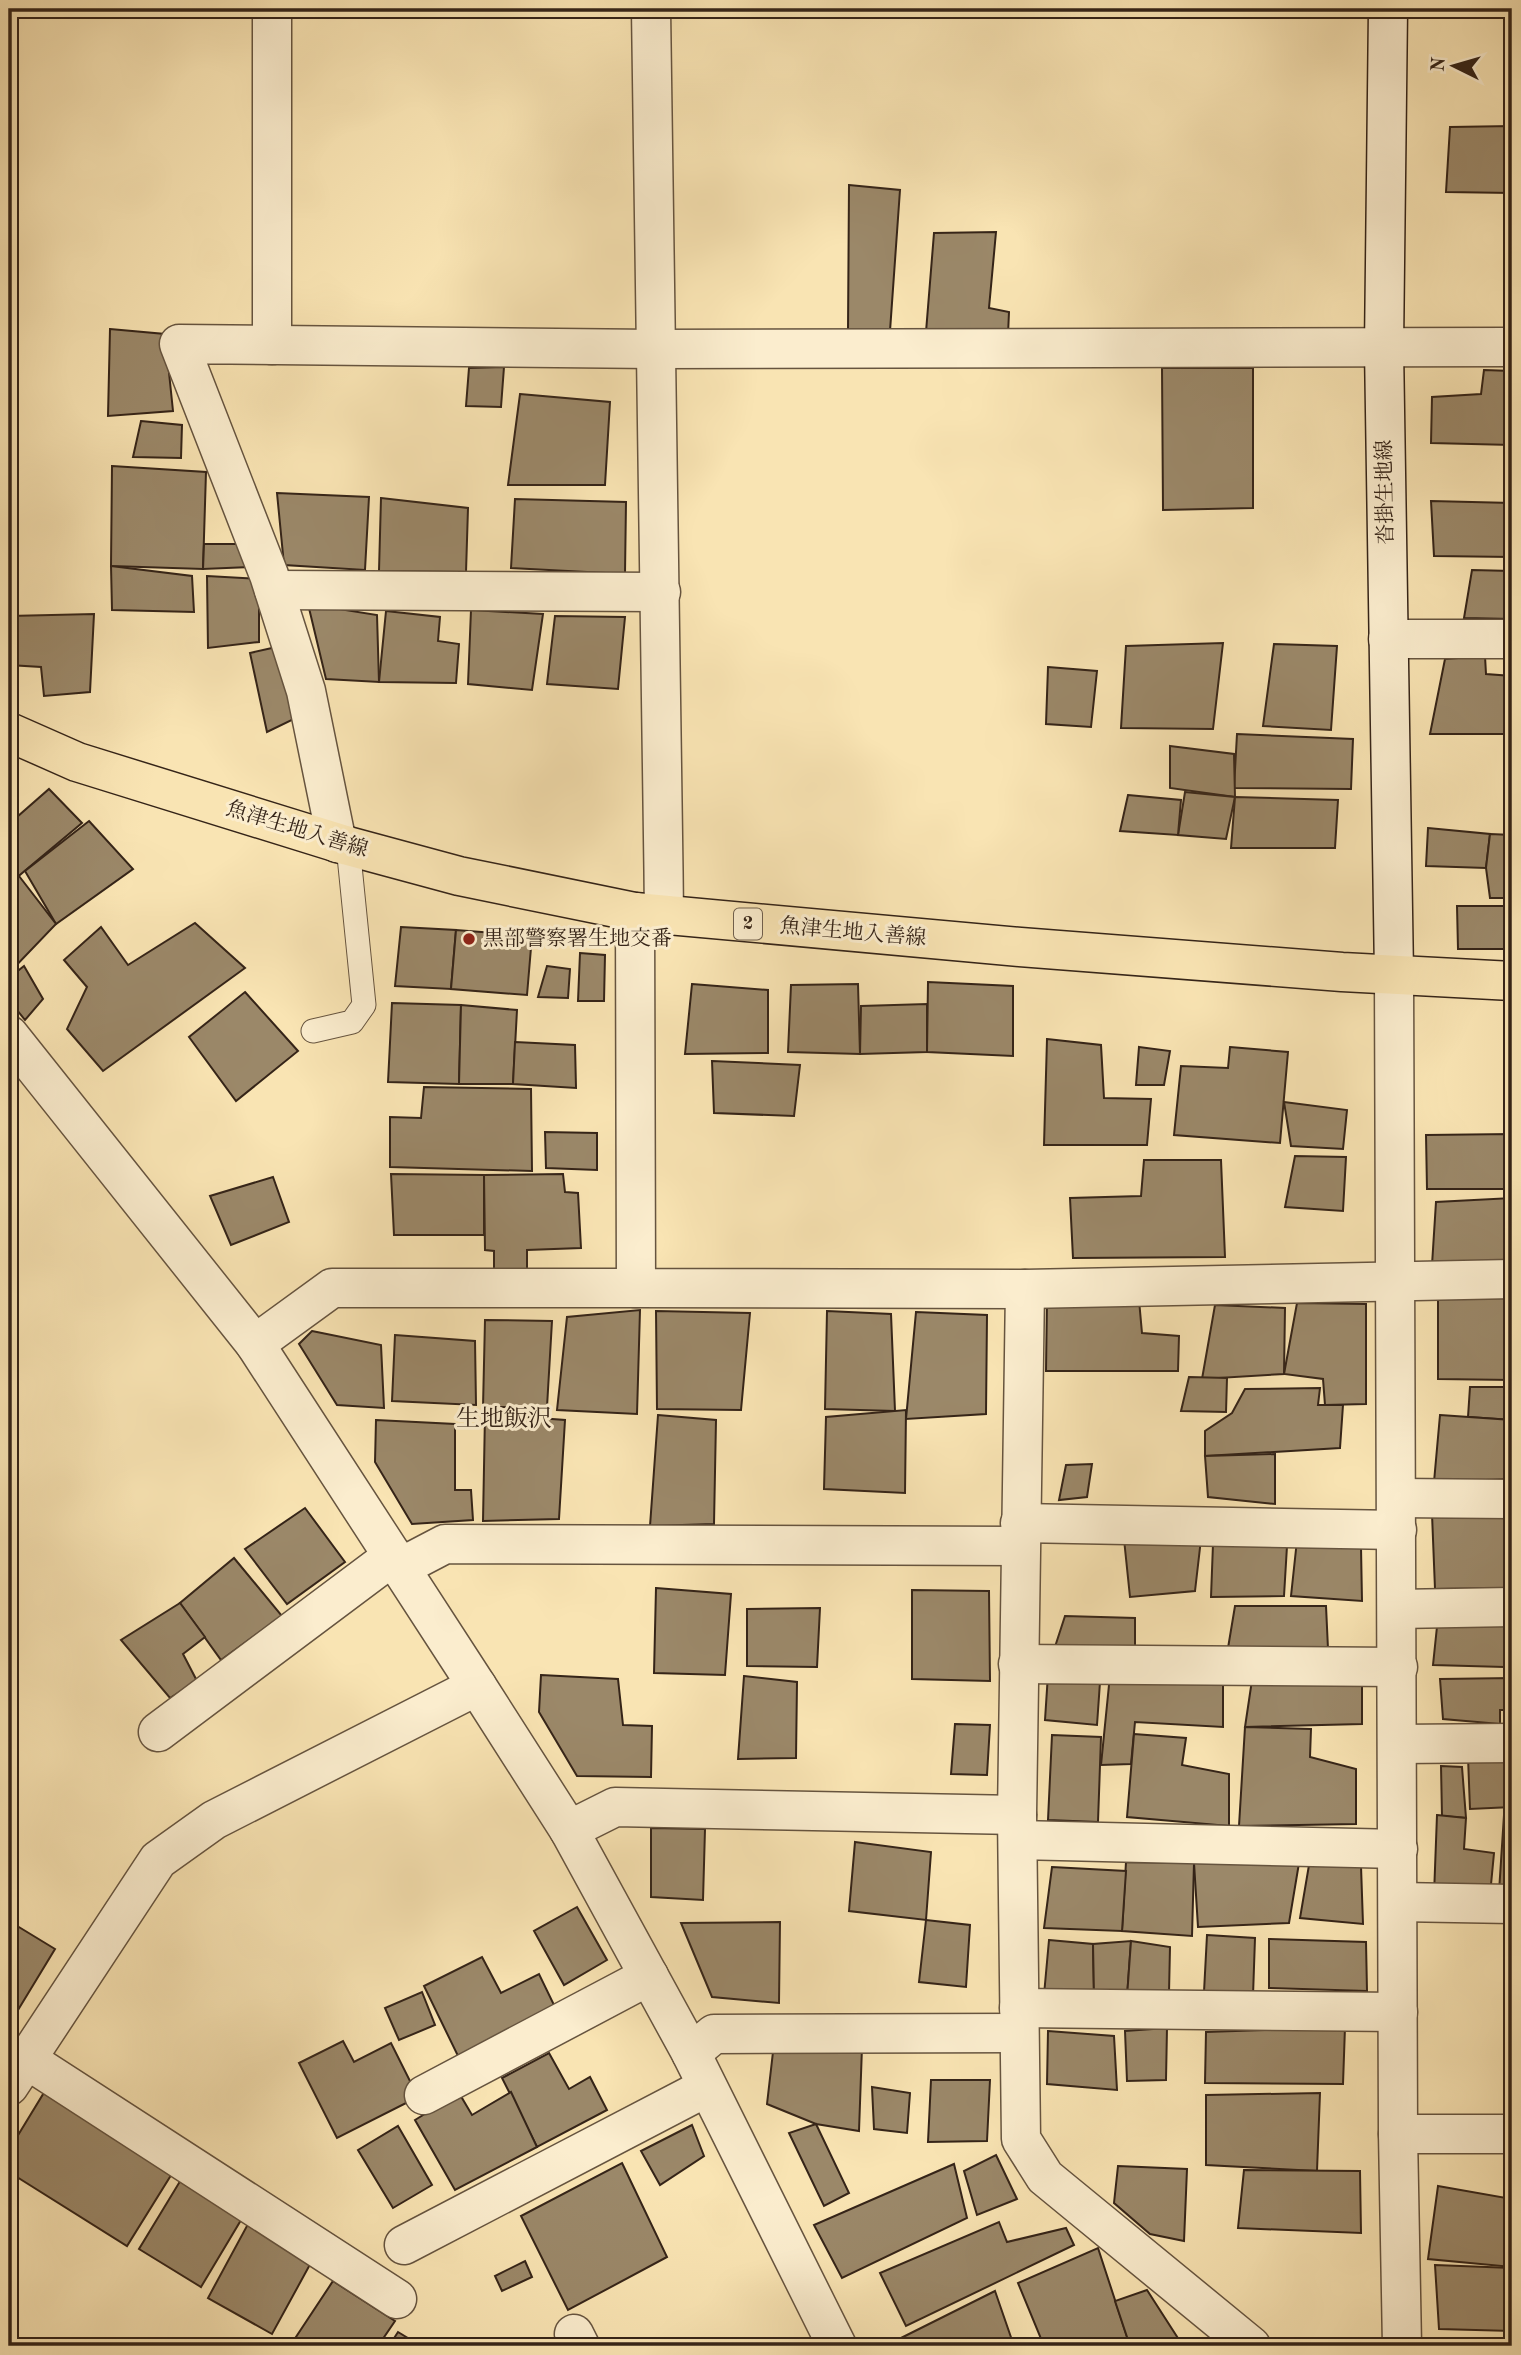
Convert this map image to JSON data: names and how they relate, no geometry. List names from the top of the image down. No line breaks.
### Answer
{"streets":{"main road":["魚津生地入善線","2"],"street":["沓掛生地線"]},"crossings":[["沓掛生地線","魚津生地入善線"]],"districts":["生地飯沢"],"places":["黒部警察署生地交番"],"north":"left"}
